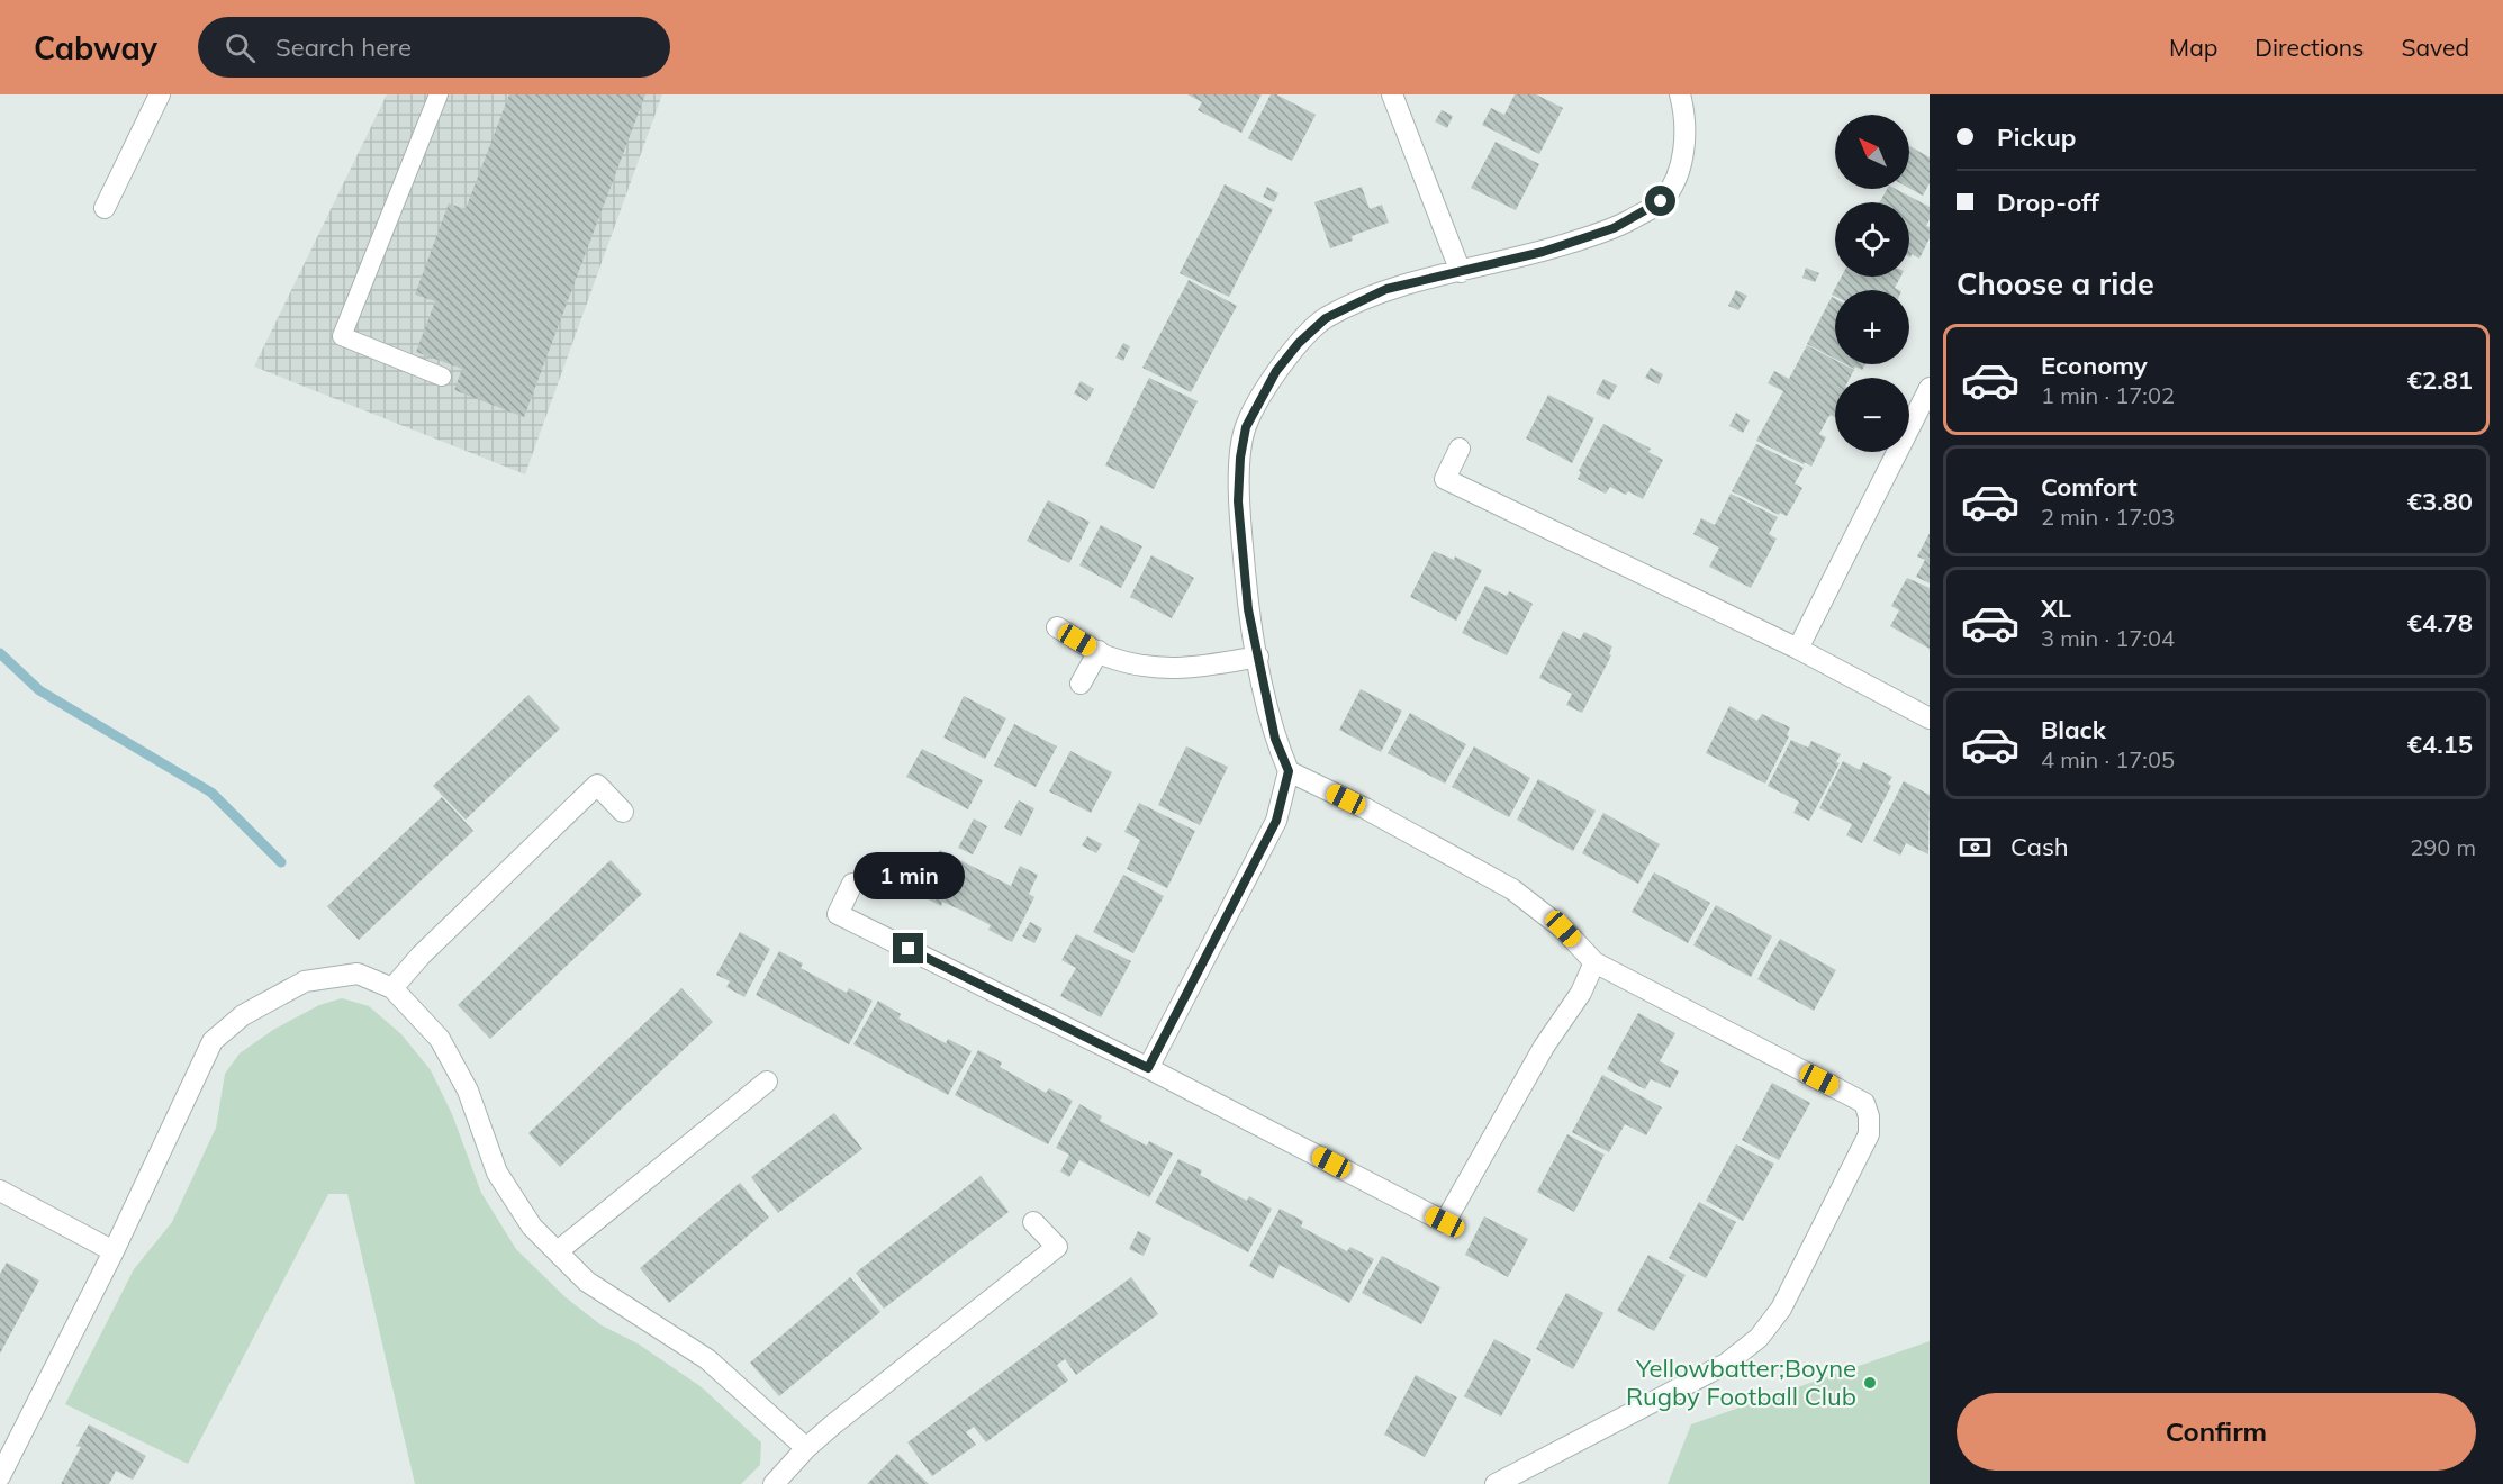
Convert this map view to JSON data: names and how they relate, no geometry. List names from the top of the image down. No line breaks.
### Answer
{"places":["Yellowbatter;Boyne Rugby Football Club"],"north":"top left","page":{"header":"Cabway","search":"Search here","nav":["Map","Directions","Saved"],"banner":["Pickup","Drop-off"],"map_buttons":["+","−"],"heading":"Choose a ride","list":[{"name":"Economy","note":"1 min · 17:02","value":"€2.81"},{"name":"Comfort","note":"2 min · 17:03","value":"€3.80"},{"name":"XL","note":"3 min · 17:04","value":"€4.78"},{"name":"Black","note":"4 min · 17:05","value":"€4.15"}],"pay":["Cash","290 m"],"bubble":"1 min","buttons":"Confirm"}}
